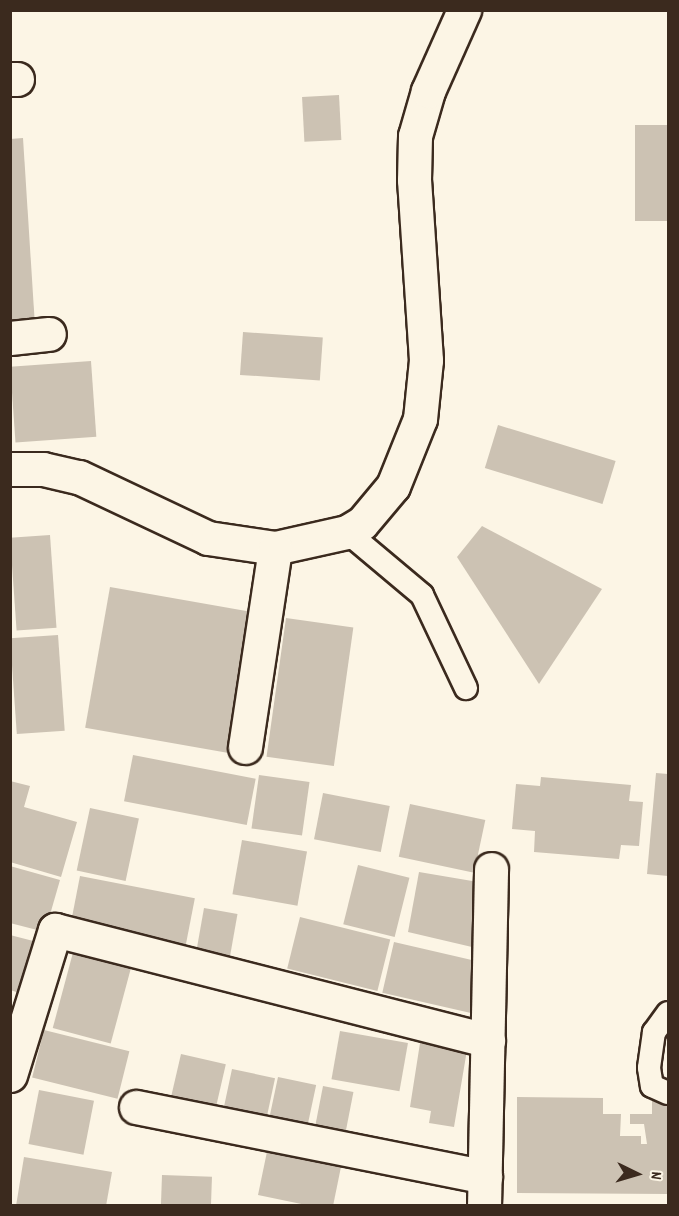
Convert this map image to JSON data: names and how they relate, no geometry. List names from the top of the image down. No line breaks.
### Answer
{"north":"right"}
